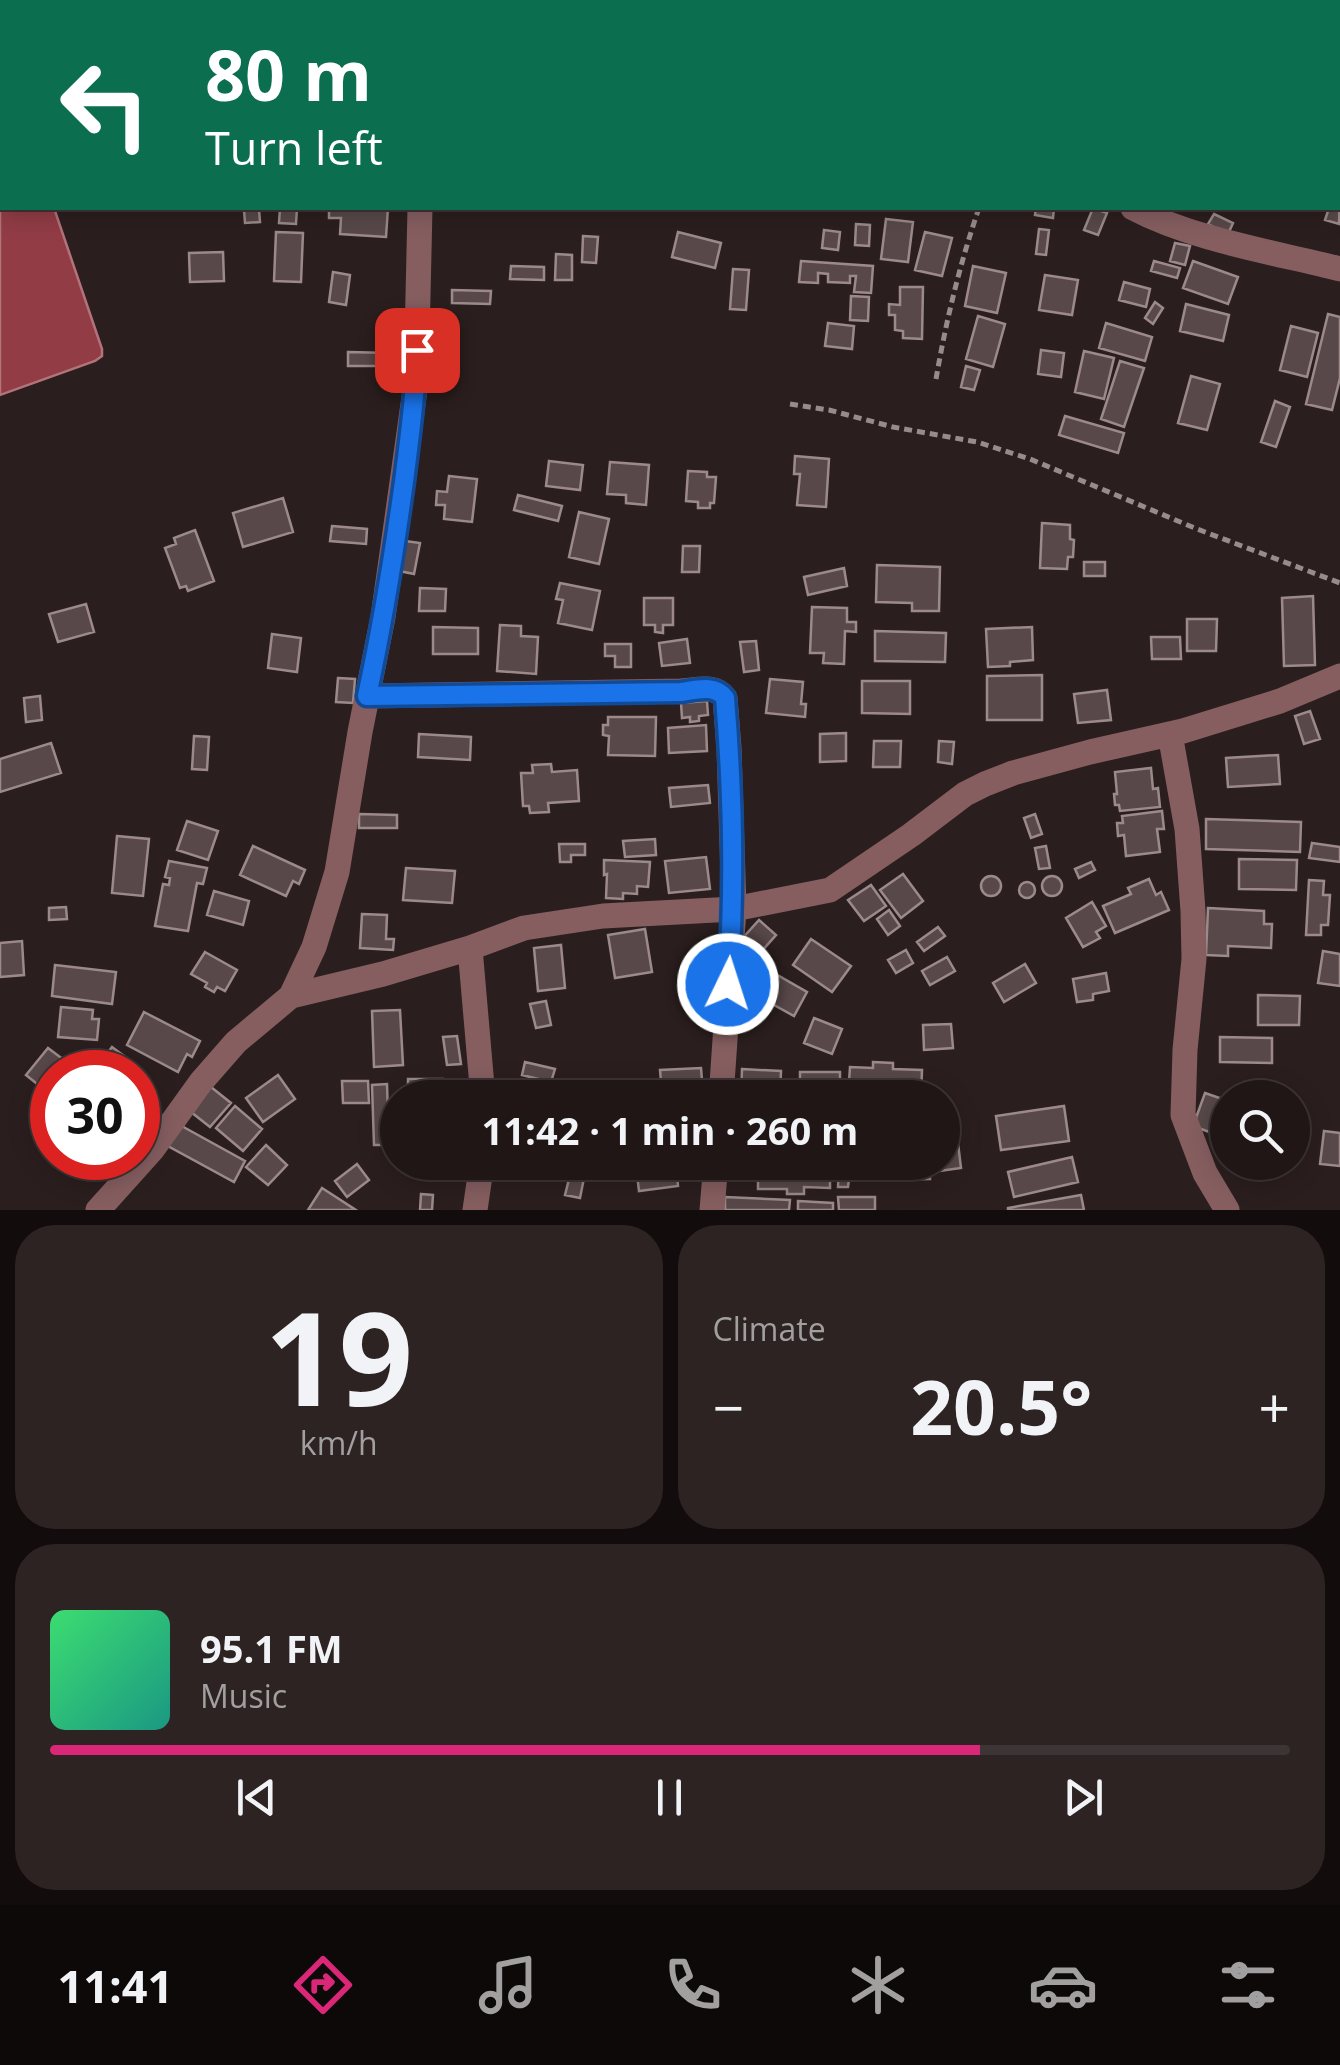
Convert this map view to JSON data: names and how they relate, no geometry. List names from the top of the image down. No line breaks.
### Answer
{"page":{"turn":["80 m","Turn left"],"limit":"30","trip":"11:42 · 1 min · 260 m","tile":[["19","km/h"],"Climate"],"heat":["−","20.5°","+"],"song":["95.1 FM","Music"],"tabs":"11:41"}}
